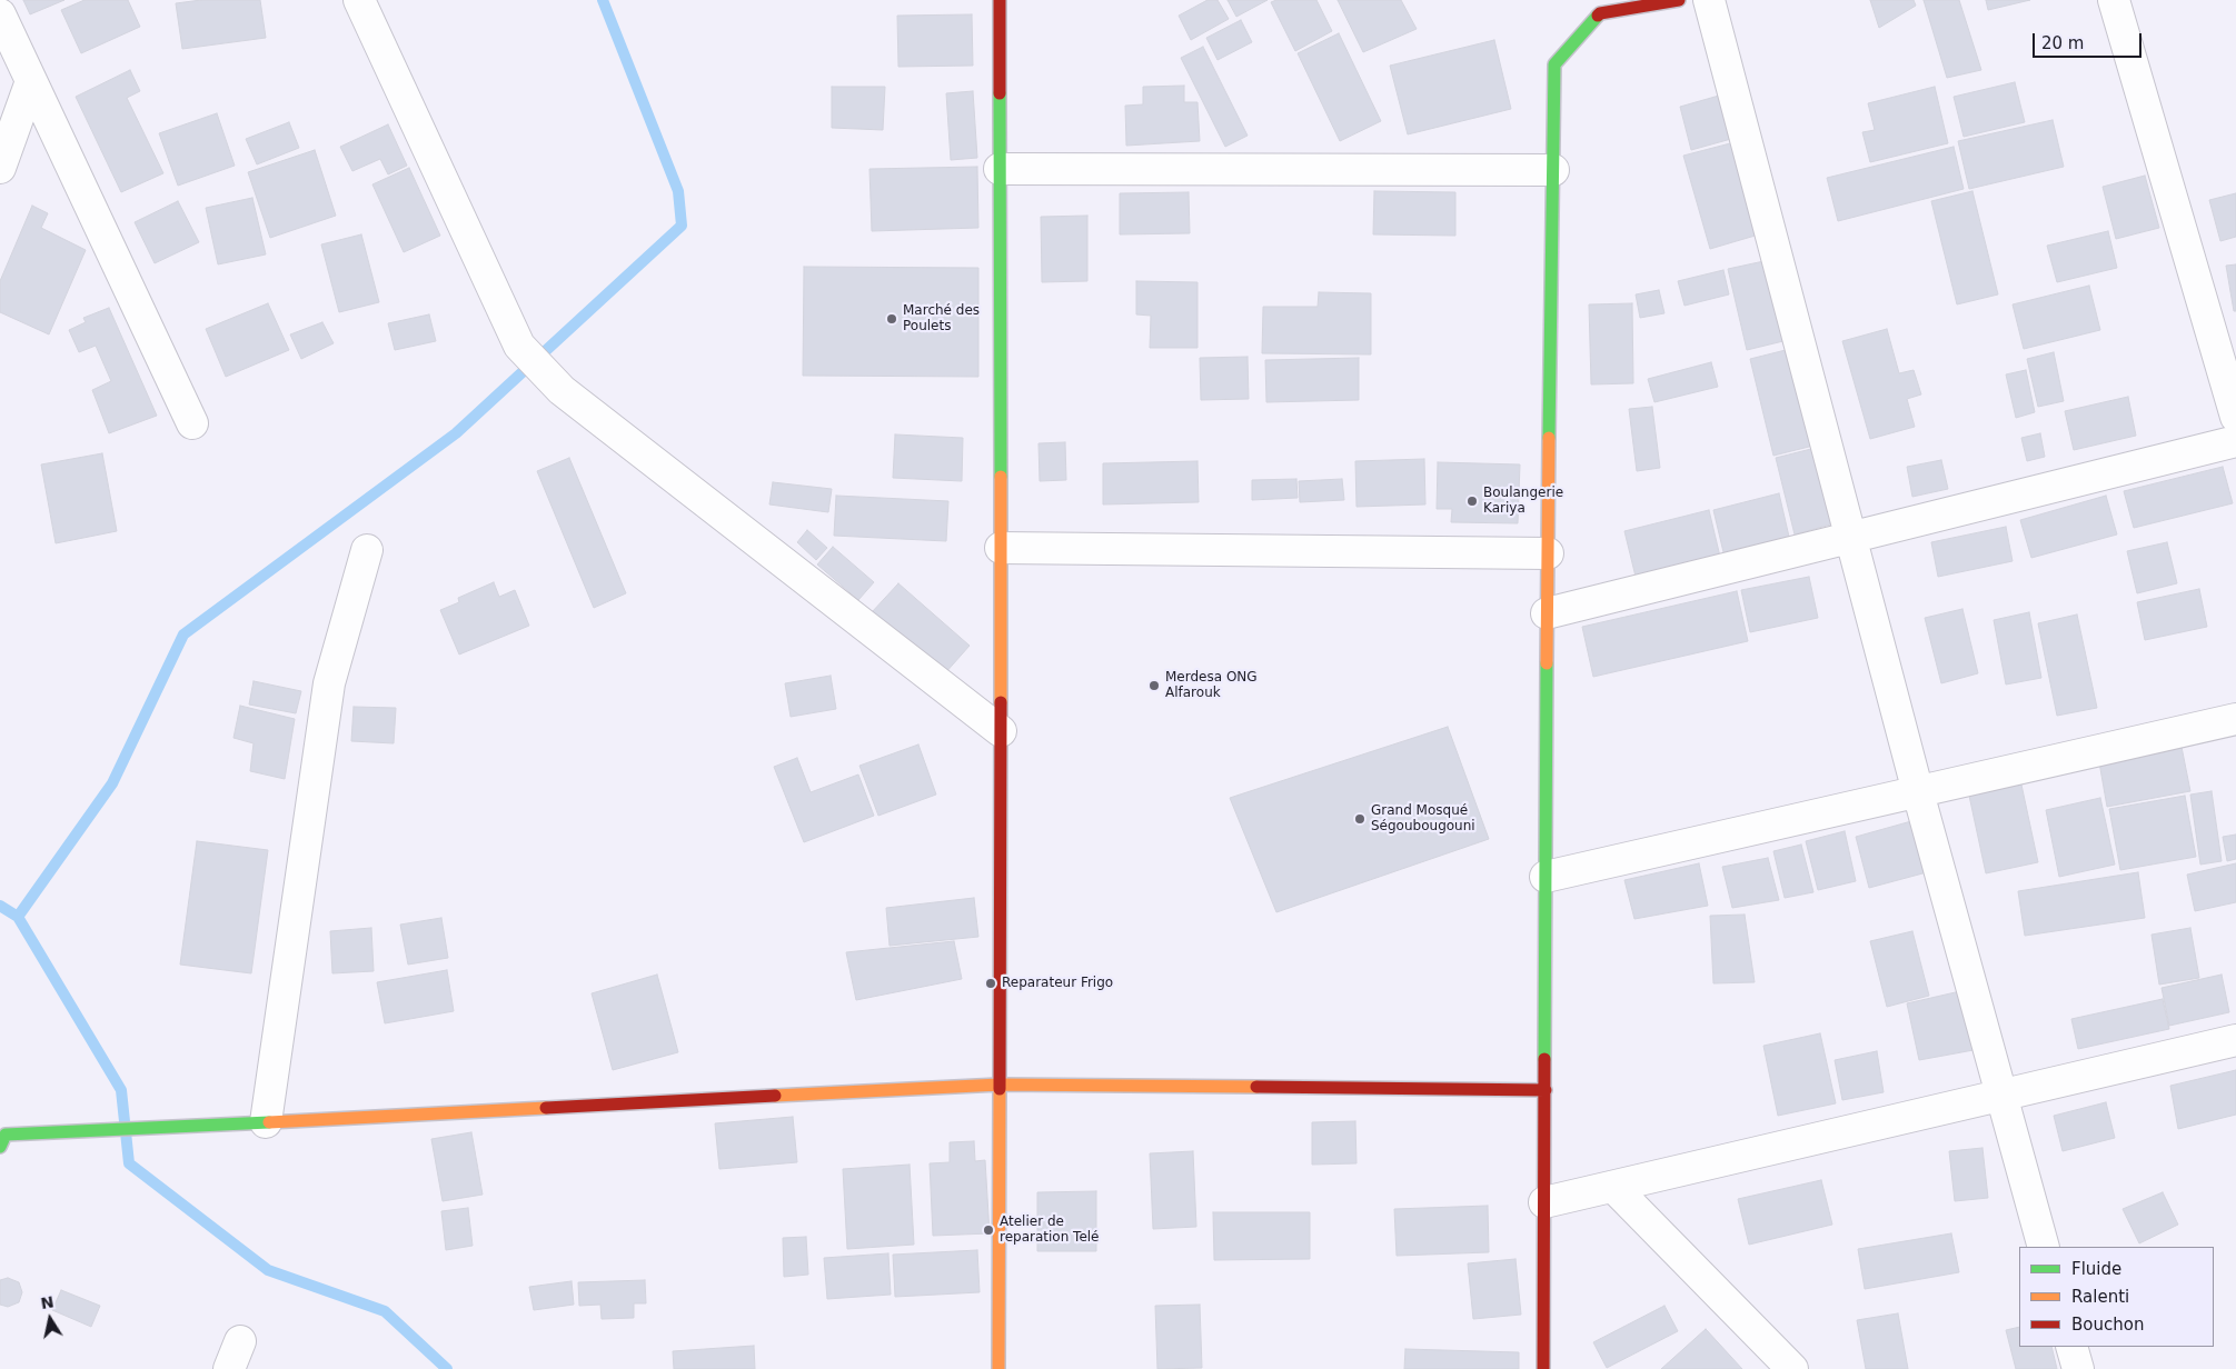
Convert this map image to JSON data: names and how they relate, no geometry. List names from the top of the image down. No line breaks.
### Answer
{"places":["Marché des Poulets","Boulangerie Kariya","Merdesa ONG Alfarouk","Grand Mosqué Ségoubougouni","Reparateur Frigo","Atelier de reparation Telé"],"legend":["Fluide","Ralenti","Bouchon"],"scale_bar":"20 m","north":"top"}
